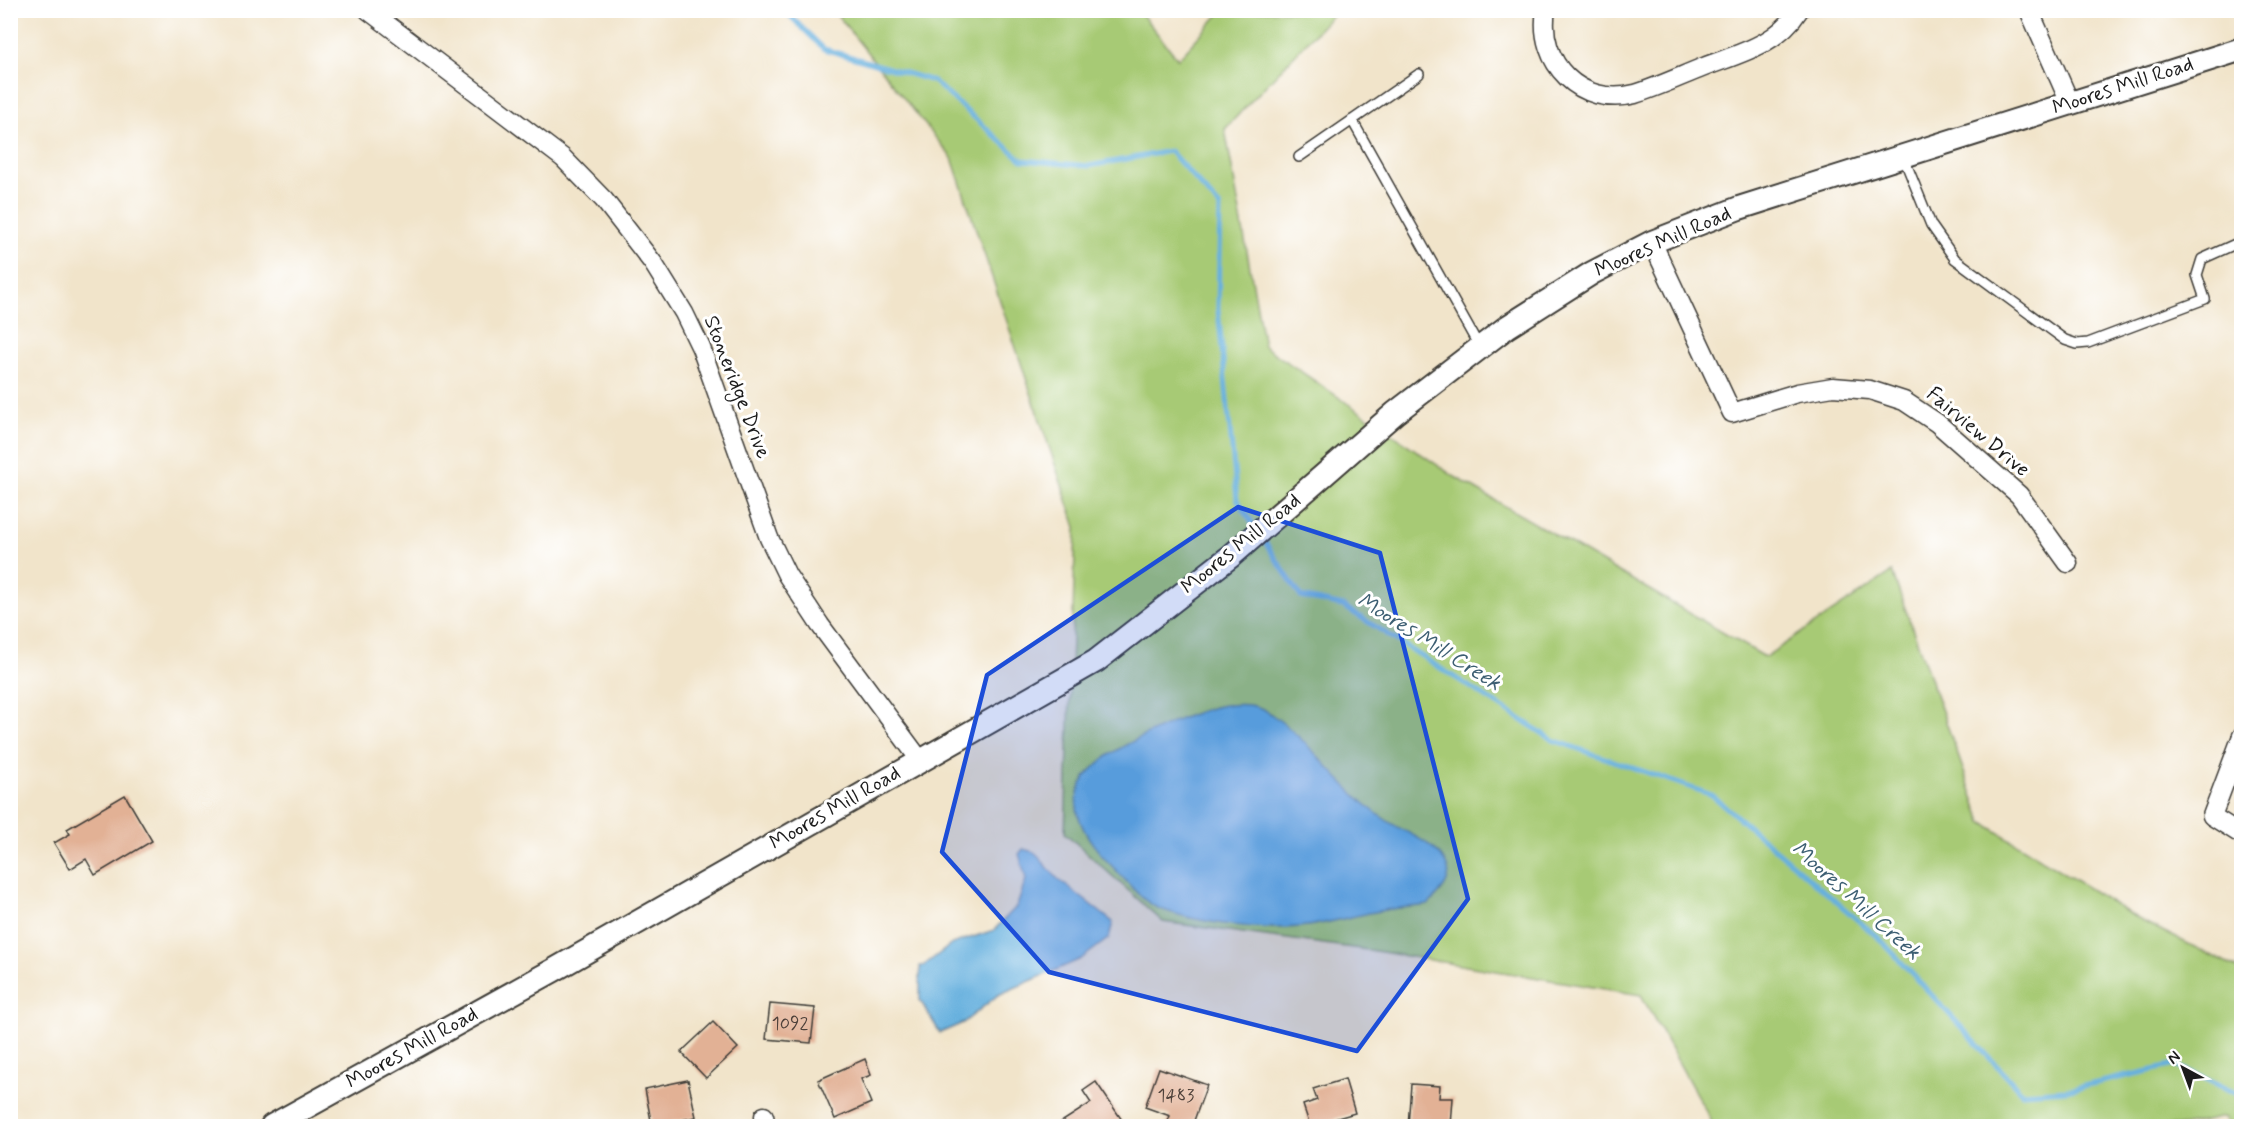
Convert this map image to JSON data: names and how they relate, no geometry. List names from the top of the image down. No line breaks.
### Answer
{"streets":{"street":["Moores Mill Road","Stoneridge Drive","Fairview Drive"]},"crossings":[["Moores Mill Road","Stoneridge Drive"],["Moores Mill Road","Fairview Drive"]],"water":["Moores Mill Creek"],"house_numbers":["1092","1483"],"north":"top left"}
